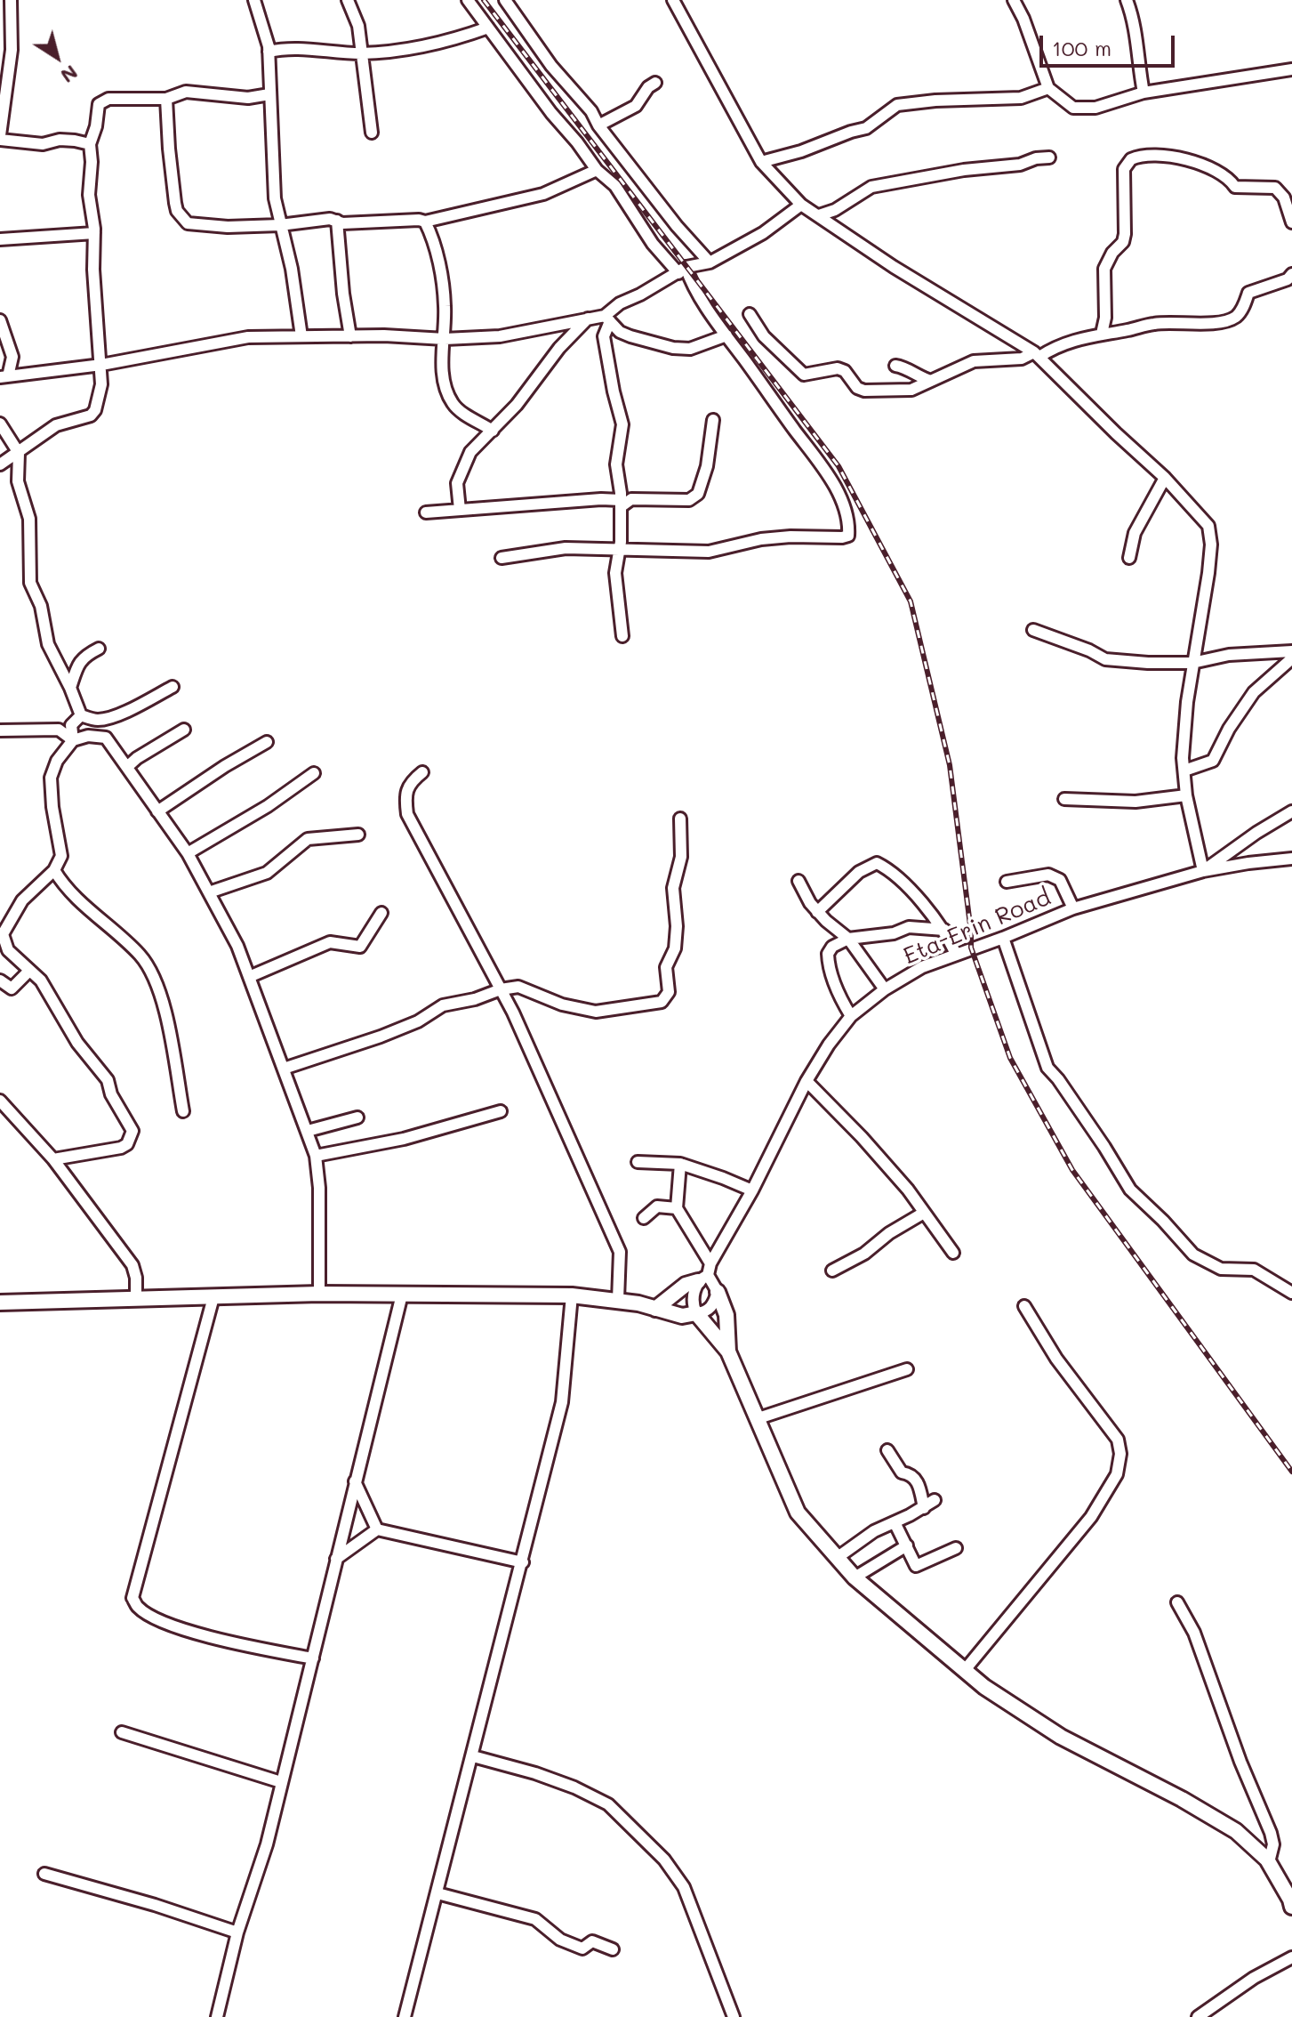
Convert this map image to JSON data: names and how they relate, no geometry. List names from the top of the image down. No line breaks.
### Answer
{"streets":{"street":["Eta-Erin Road"]},"scale_bar":"100 m","north":"bottom right"}
